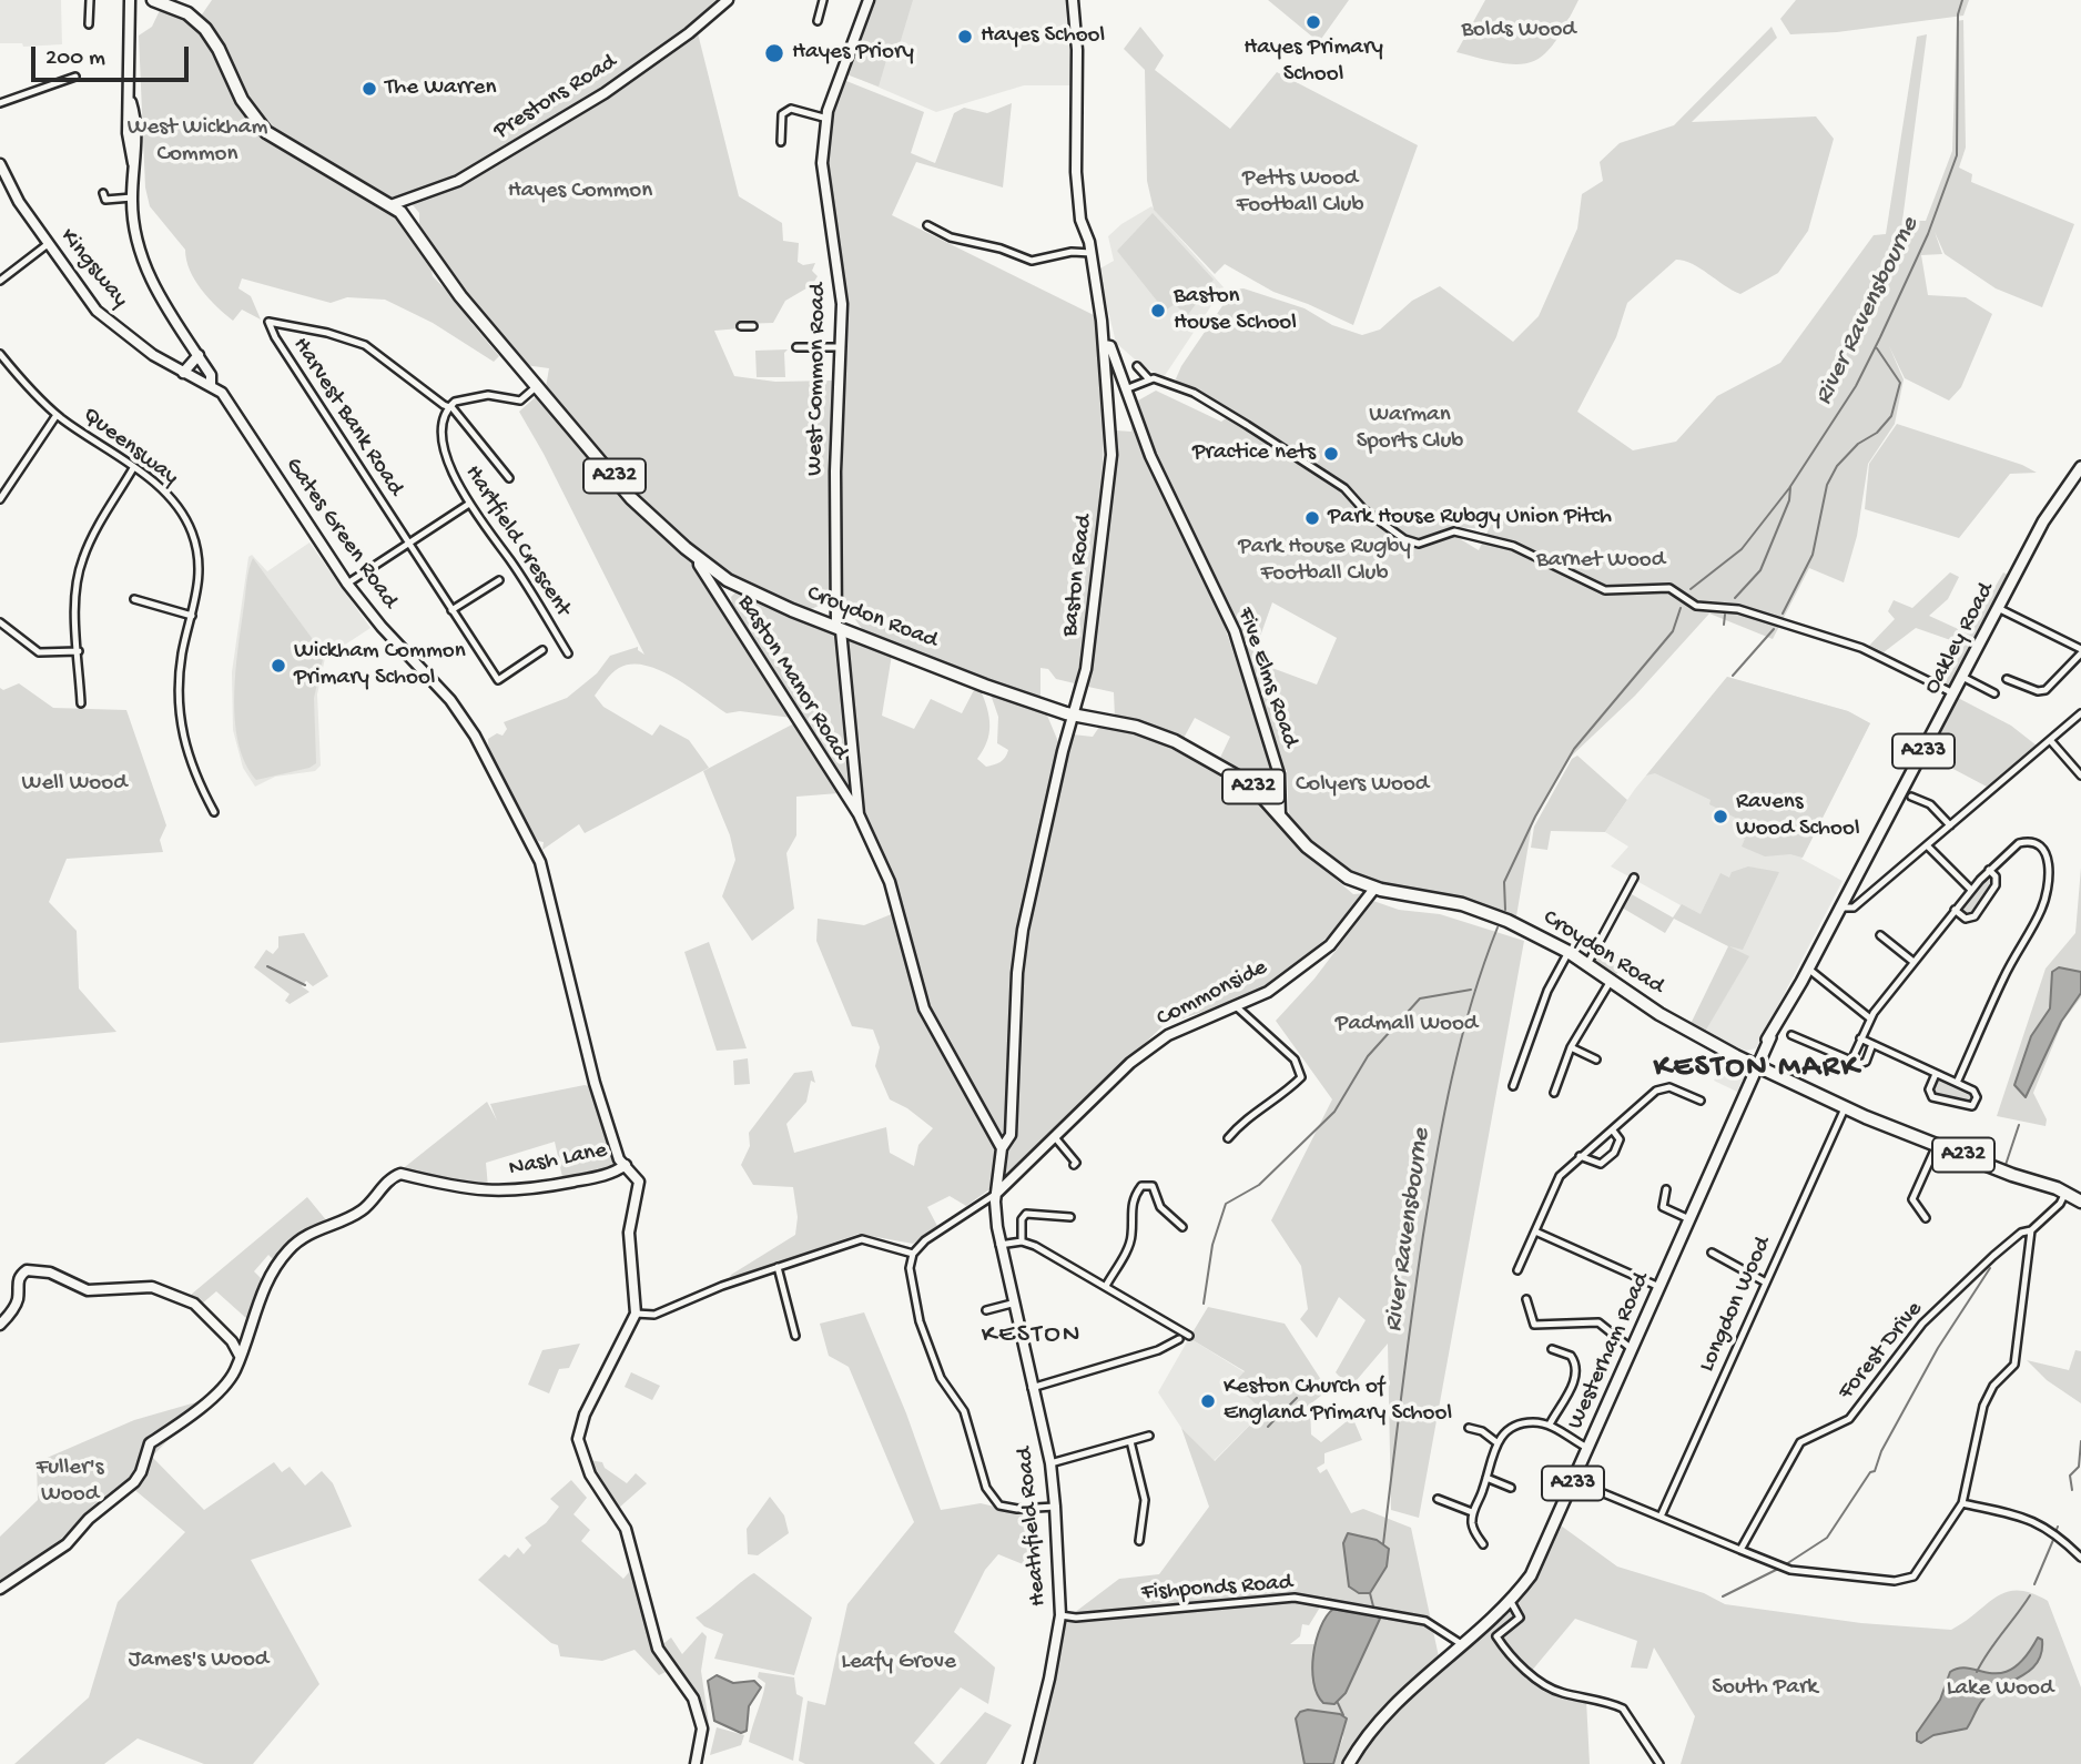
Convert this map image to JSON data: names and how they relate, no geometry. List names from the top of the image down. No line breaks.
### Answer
{"streets":{"highway":["A232","Croydon Road"],"main road":["Oakley Road","A233","Westerham Road"],"street":["Prestons Road","Kingsway","West Common Road","Harvest Bank Road","Queensway","Gates Green Road","Hartfield Crescent","Baston Road","Baston Manor Road","Five Elms Road","Commonside","Nash Lane","Longdon Wood","Forest Drive","Heathfield Road","Fishponds Road"]},"crossings":[["Prestons Road","Croydon Road"],["Kingsway","Gates Green Road"],["West Common Road","Baston Road"],["West Common Road","Croydon Road"],["West Common Road","Baston Manor Road"],["West Common Road","Heathfield Road"],["Harvest Bank Road","Hartfield Crescent"],["Gates Green Road","Nash Lane"],["Baston Road","Croydon Road"],["Baston Road","Five Elms Road"],["Baston Road","Heathfield Road"],["Croydon Road","Oakley Road"],["Croydon Road","Baston Manor Road"],["Croydon Road","Five Elms Road"],["Croydon Road","Commonside"],["Croydon Road","Longdon Wood"],["Croydon Road","Westerham Road"],["Croydon Road","Forest Drive"],["Oakley Road","Westerham Road"],["Commonside","Heathfield Road"],["Westerham Road","Fishponds Road"],["Heathfield Road","Fishponds Road"]],"districts":["KESTON MARK","KESTON"],"water":["River Ravensbourne"],"parks":["Bolds Wood","West Wickham Common","Petts Wood Football Club","Hayes Common","Warman Sports Club","Park House Rugby Football Club","Barnet Wood","Well Wood","Colyers Wood","Padmall Wood","Fuller's Wood","James's Wood","Leafy Grove","South Park","Lake Wood"],"places":["Hayes Primary School","Hayes School","Hayes Priory","The Warren","Baston House School","Practice nets","Park House Rubgy Union Pitch","Wickham Common Primary School","Ravens Wood School","Keston Church of England Primary School"],"scale_bar":"200 m"}
